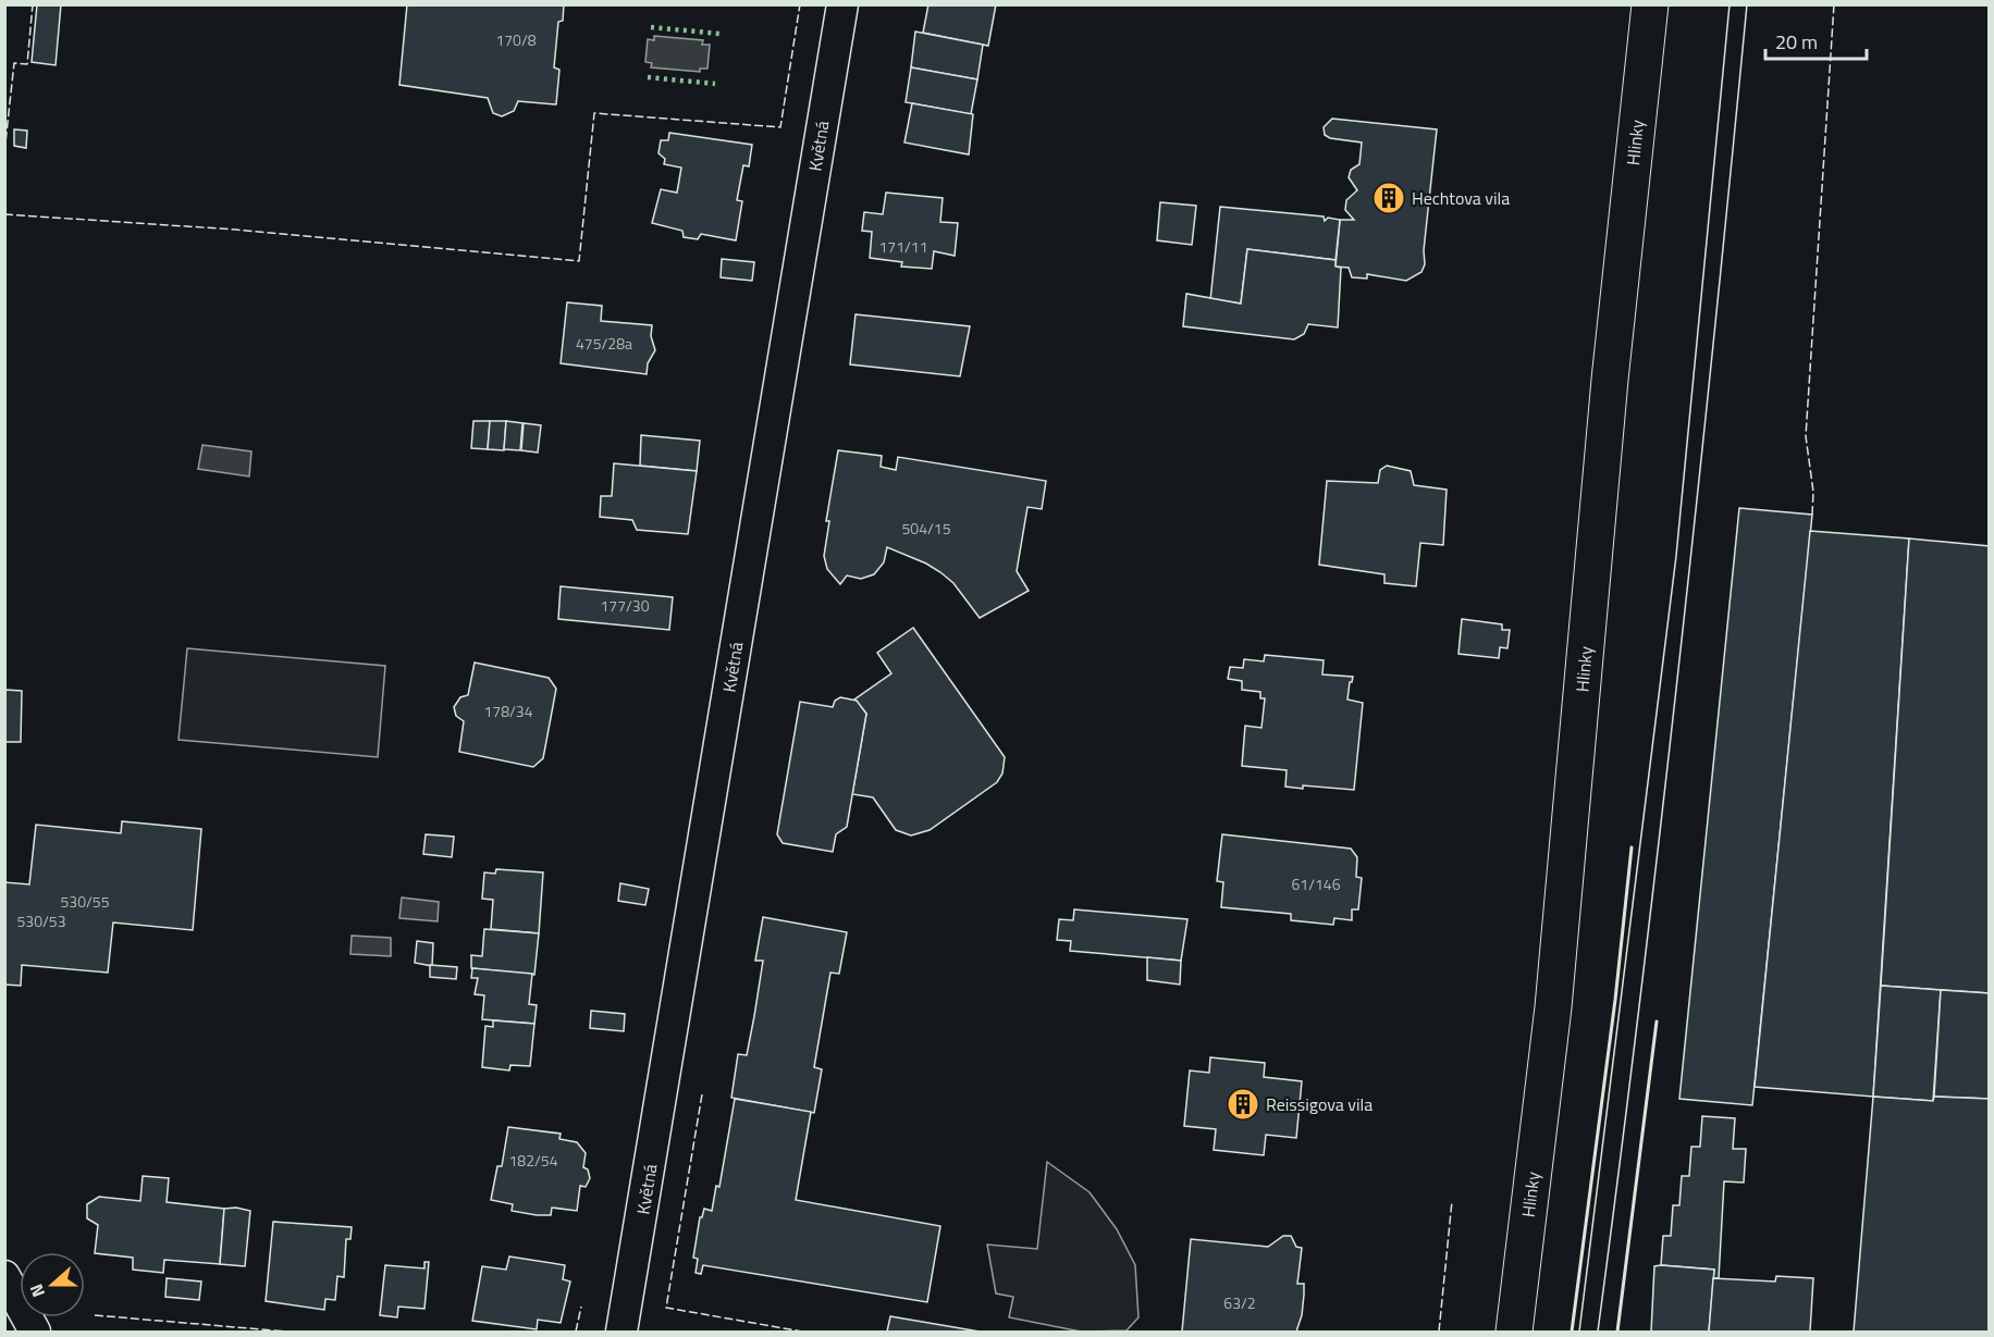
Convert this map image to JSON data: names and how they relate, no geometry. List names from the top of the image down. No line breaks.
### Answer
{"streets":{"street":["Hlinky","Květná"]},"places":{"building":["Hechtova vila","Reissigova vila"]},"house_numbers":["170/8","171/11","475/28a","504/15","177/30","178/34","61/146","530/55","530/53","182/54","63/2"],"scale_bar":"20 m","north":"left"}
